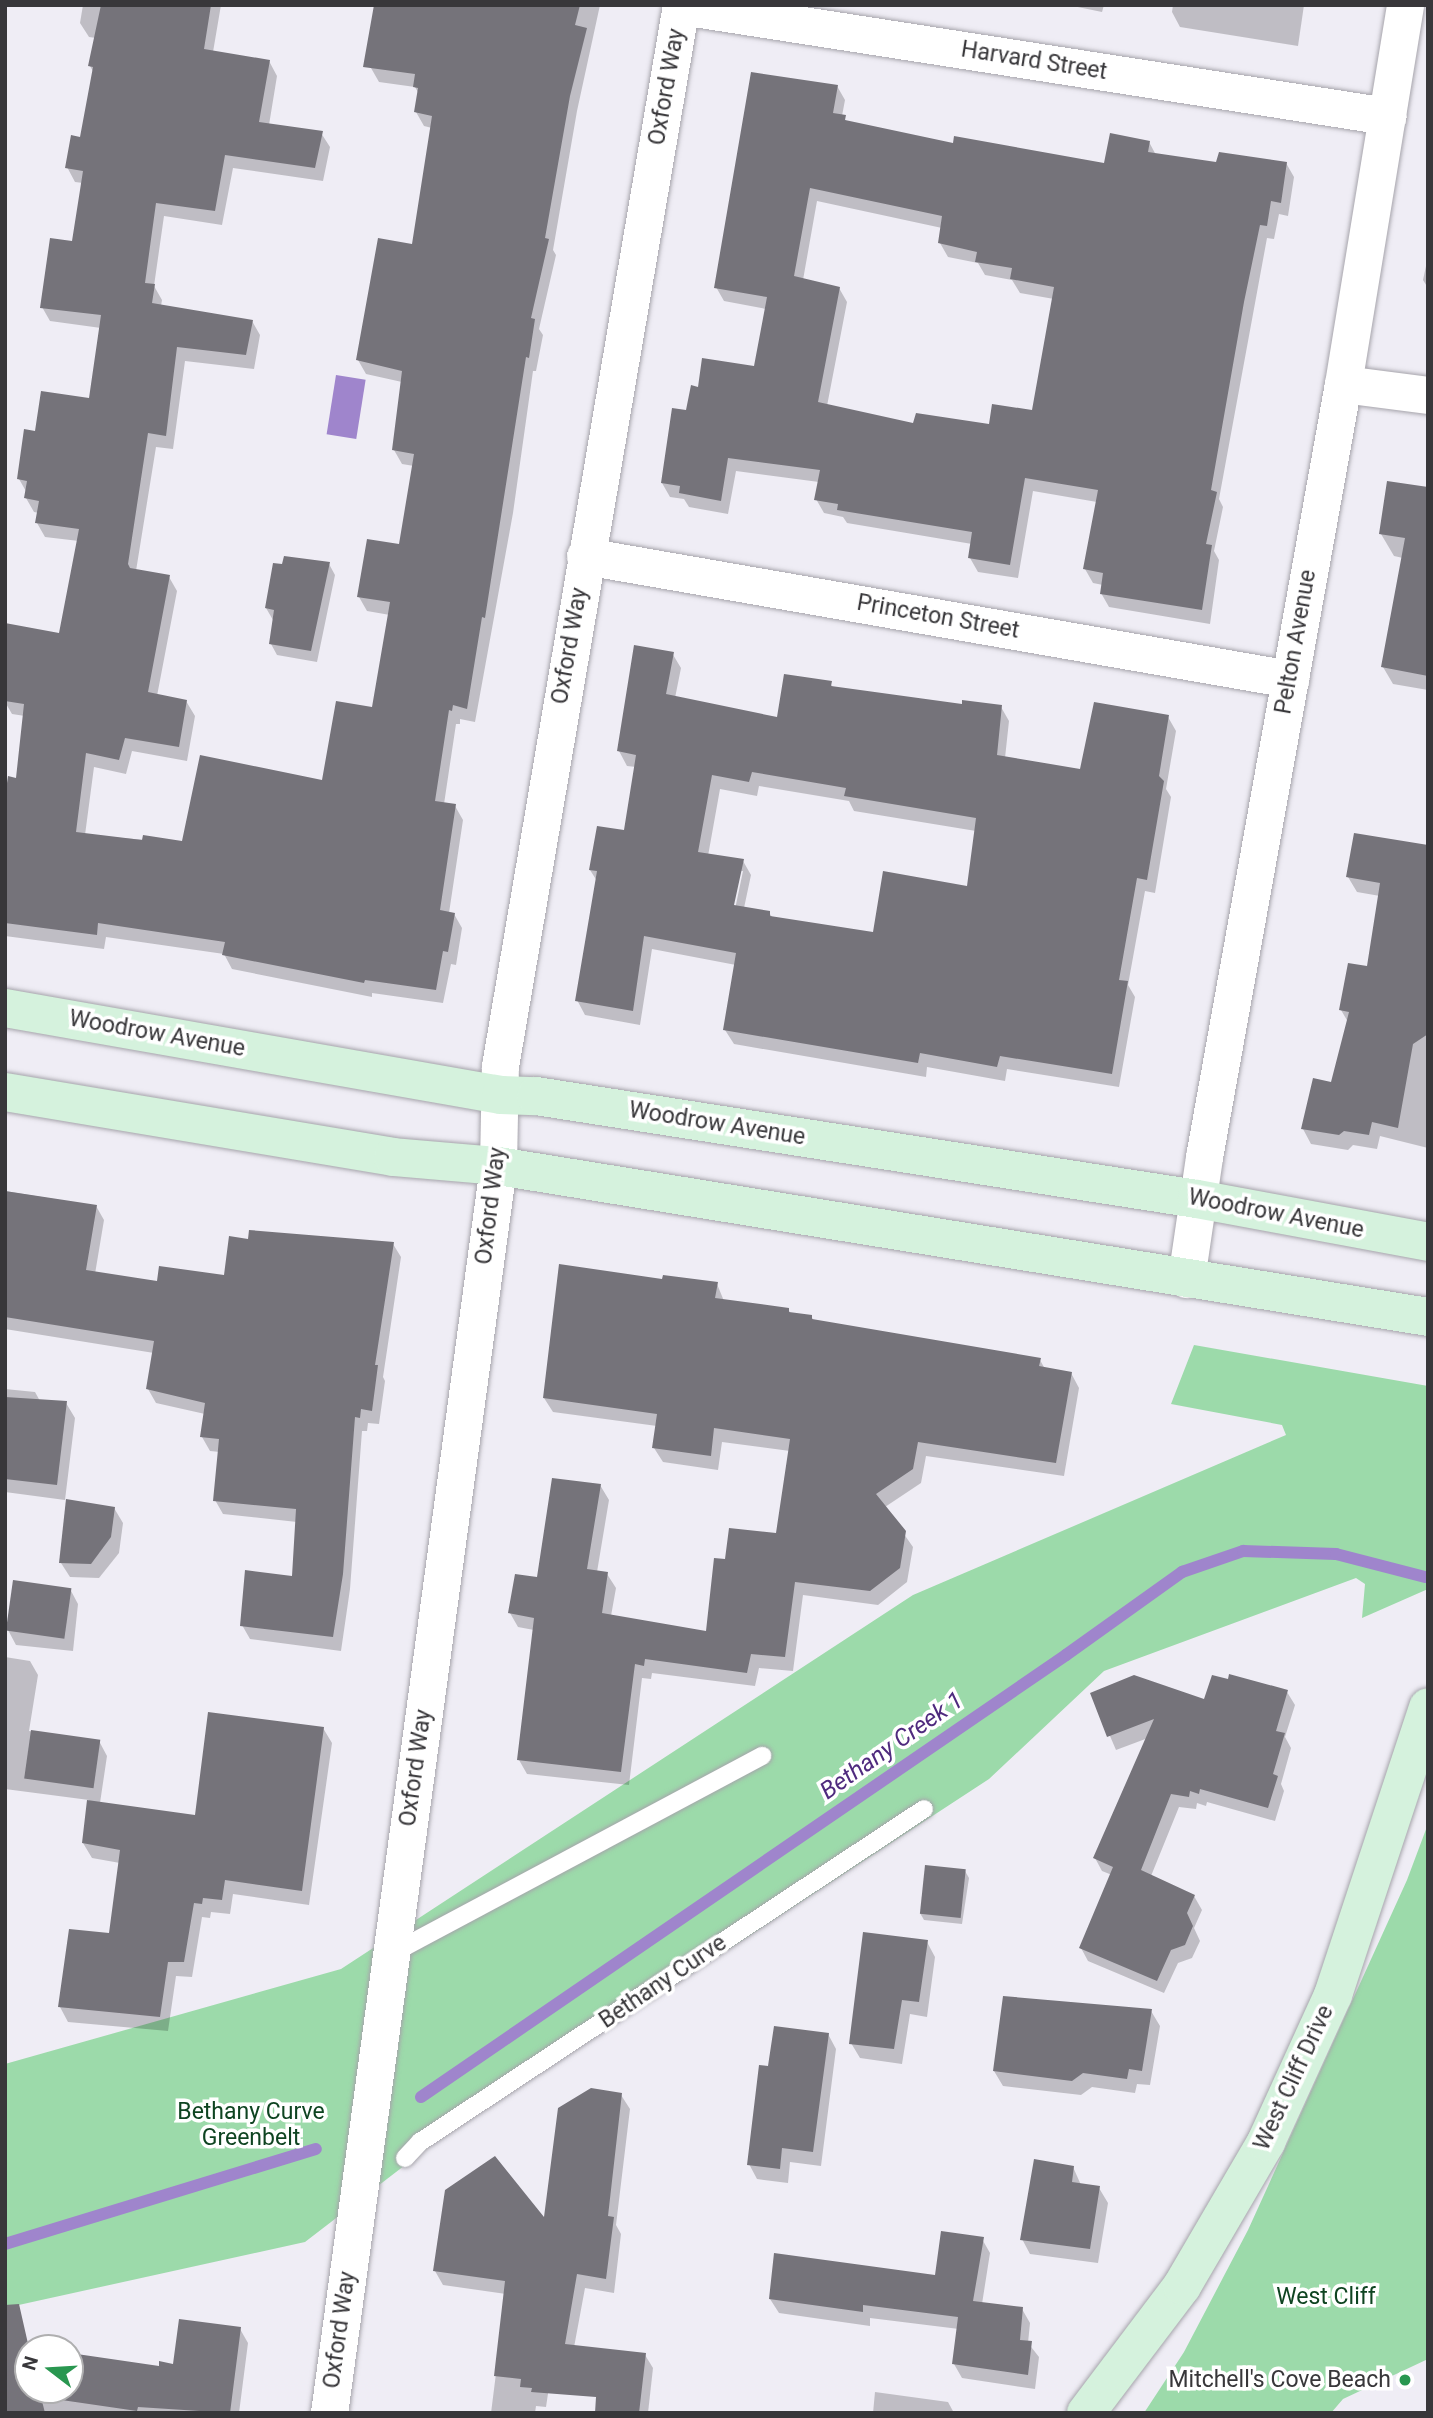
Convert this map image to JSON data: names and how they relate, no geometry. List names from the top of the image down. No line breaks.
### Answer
{"streets":{"street":["Harvard Street","Oxford Way","Princeton Street","Pelton Avenue","Woodrow Avenue","West Cliff Drive"],"lane":["Bethany Curve"]},"crossings":[["Harvard Street","Oxford Way"],["Harvard Street","Pelton Avenue"],["Oxford Way","Princeton Street"],["Oxford Way","Woodrow Avenue"],["Princeton Street","Pelton Avenue"],["Pelton Avenue","Woodrow Avenue"]],"water":["Bethany Creek 1"],"parks":["Bethany Curve Greenbelt","West Cliff"],"places":["Mitchell's Cove Beach"],"north":"left"}
